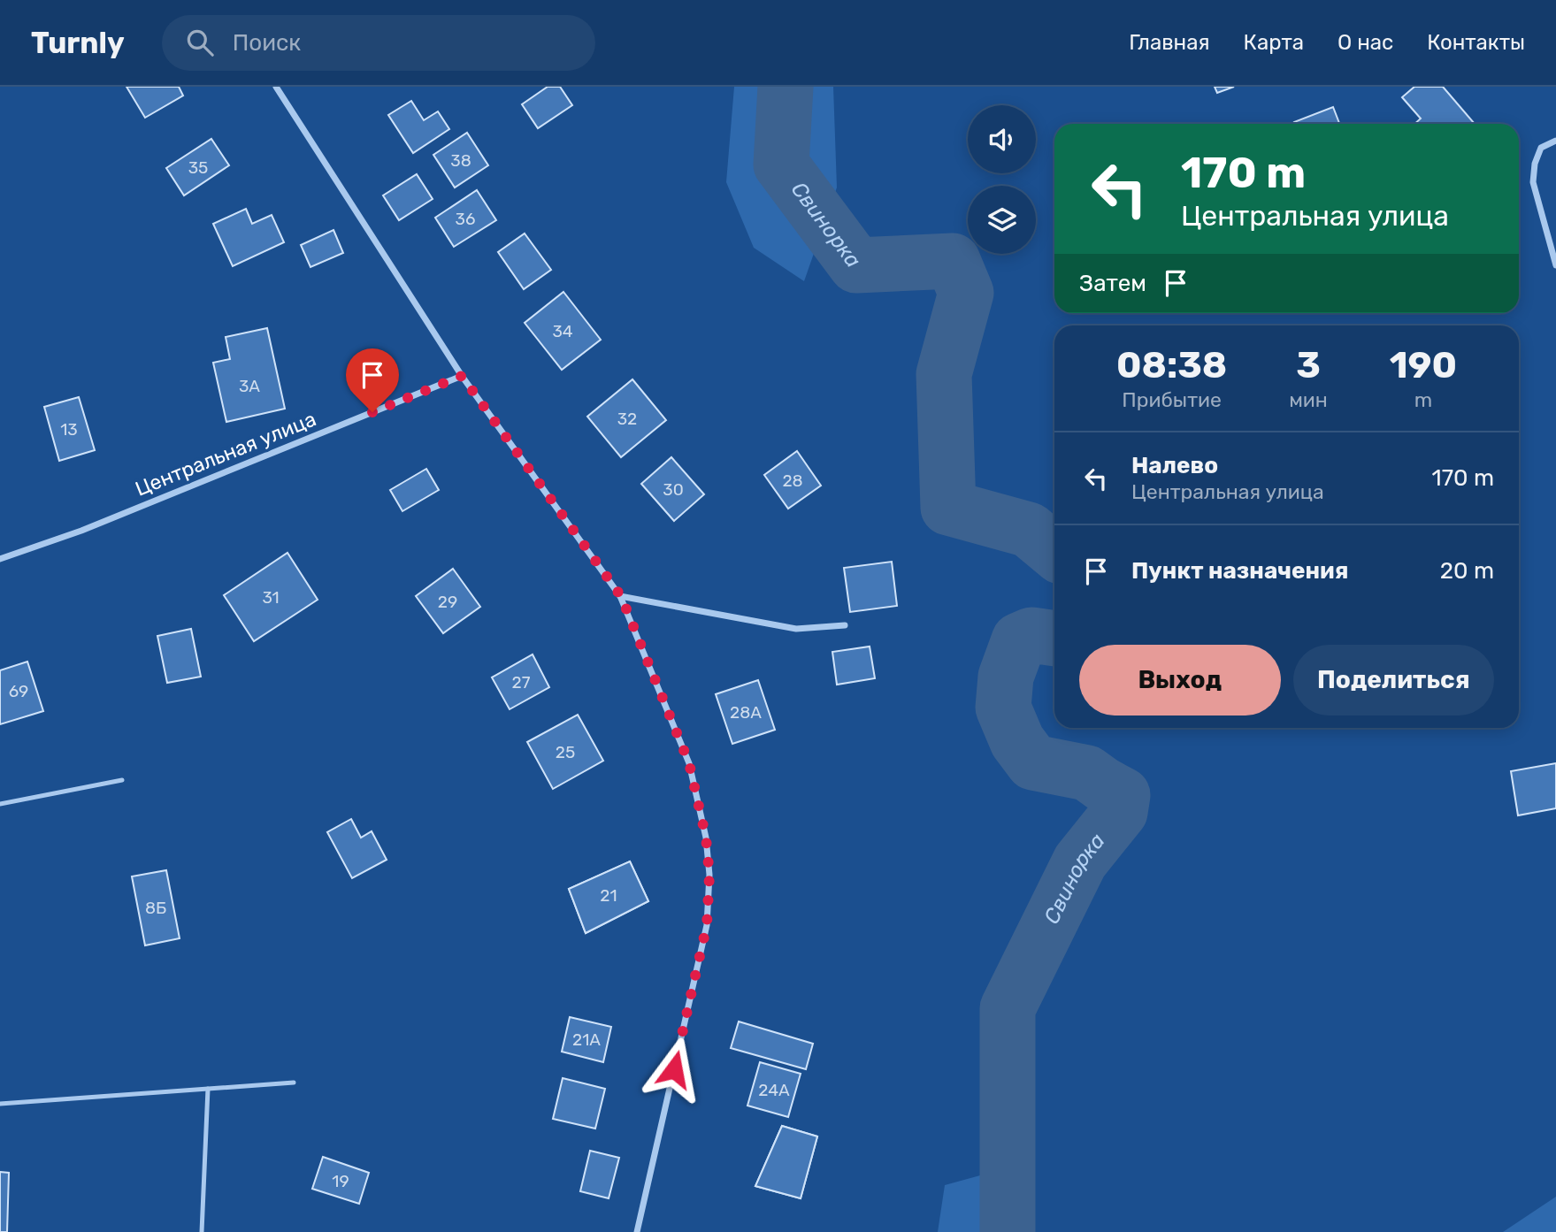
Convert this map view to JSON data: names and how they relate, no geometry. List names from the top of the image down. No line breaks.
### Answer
{"streets":{"street":["Центральная улица"]},"water":["Свинорка"],"house_numbers":["38","35","36","34","3А","32","13","28","30","31","29","27","69","28А","25","21","8Б","21А","24А","19"],"page":{"header":"Turnly","search":"Поиск","nav":["Главная","Карта","О нас","Контакты"],"turn":["170 m","Центральная улица"],"then":"Затем","eta":["08:38","Прибытие","3","мин","190","m"],"list":[{"name":"Налево","note":"Центральная улица","value":"170 m"},{"name":"Пункт назначения","value":"20 m"}],"buttons":["Выход","Поделиться"]}}
